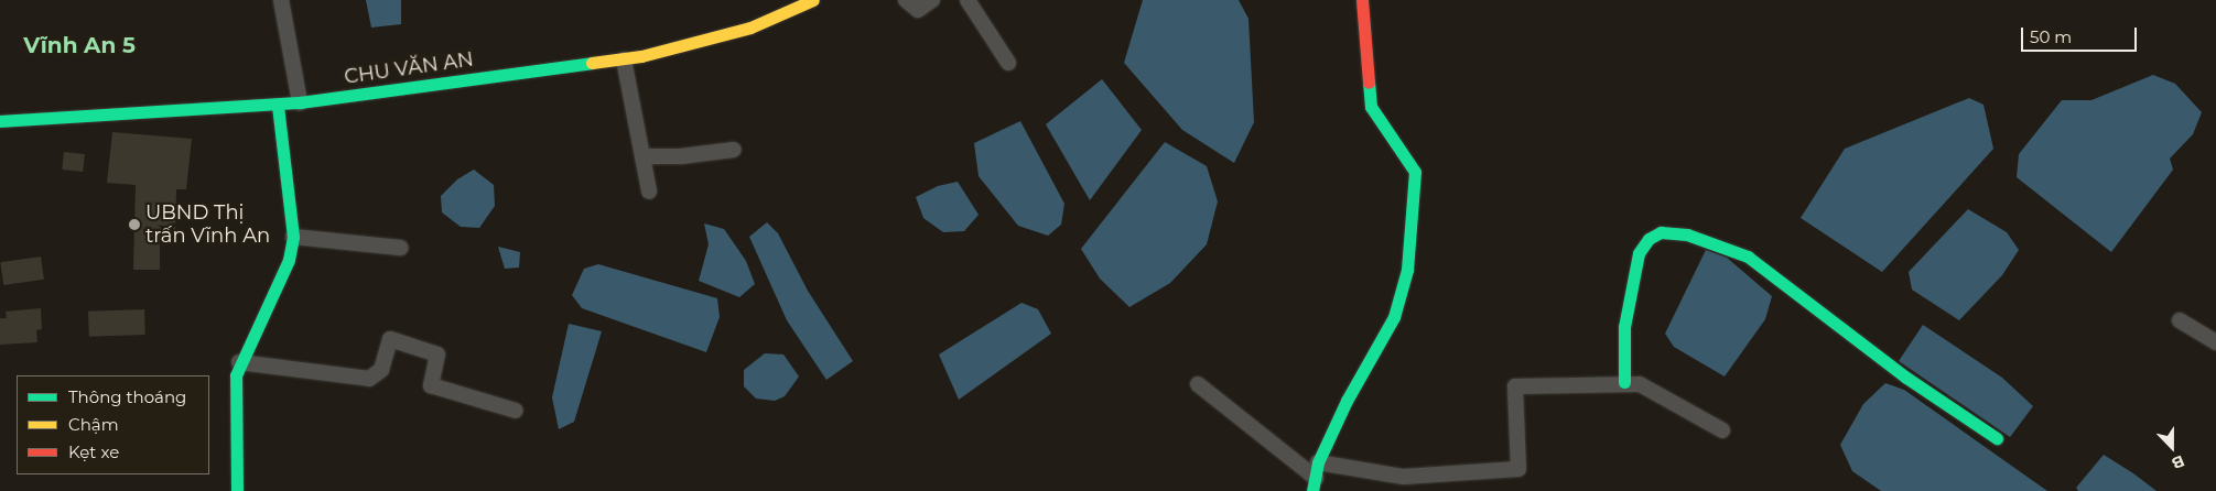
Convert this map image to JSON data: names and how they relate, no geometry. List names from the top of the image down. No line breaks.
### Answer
{"streets":{"street":["CHU VĂN AN"]},"districts":["Vĩnh An 5"],"places":["UBND Thị trấn Vĩnh An"],"legend":["Thông thoáng","Chậm","Kẹt xe"],"scale_bar":"50 m","north":"bottom"}
